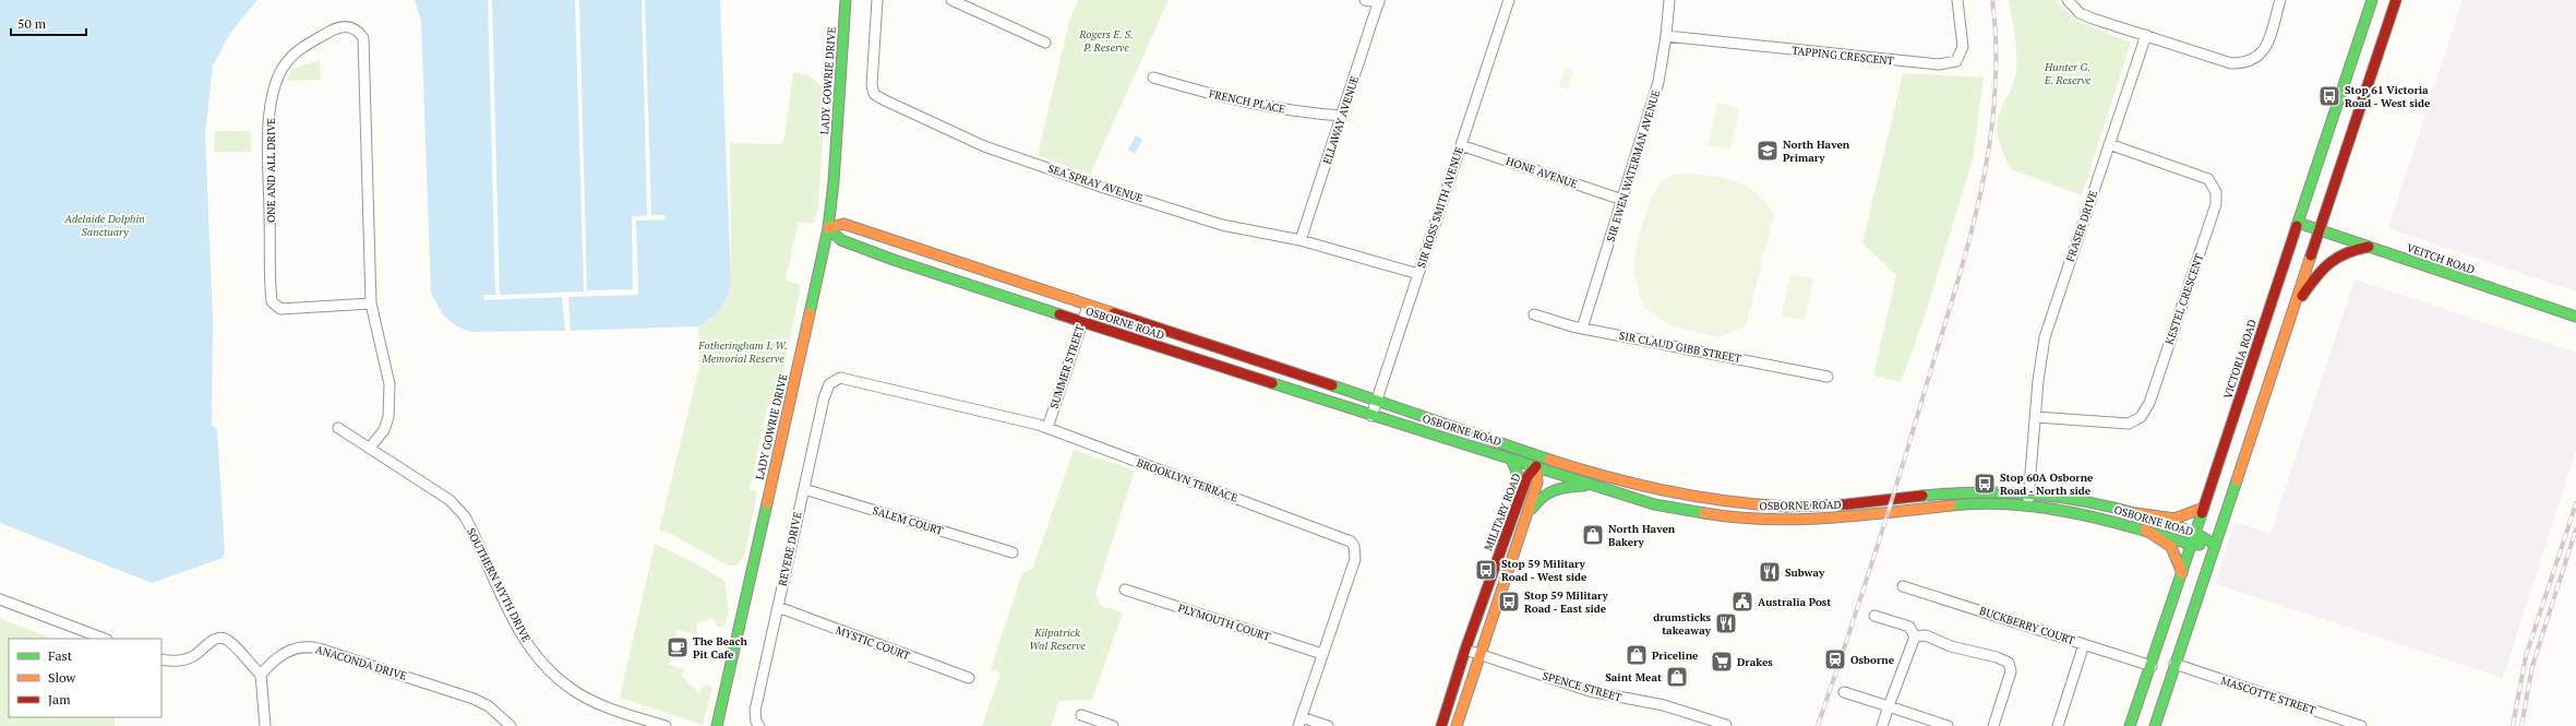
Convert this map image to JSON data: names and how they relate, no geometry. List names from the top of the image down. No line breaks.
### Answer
{"streets":{"main road":["LADY GOWRIE DRIVE","VEITCH ROAD","OSBORNE ROAD","VICTORIA ROAD","MILITARY ROAD"],"street":["TAPPING CRESCENT","FRENCH PLACE","ELLAWAY AVENUE","SIR EWEN WATERMAN AVENUE","ONE AND ALL DRIVE","HONE AVENUE","SEA SPRAY AVENUE","SIR ROSS SMITH AVENUE","FRASER DRIVE","KESTEL CRESCENT","SIR CLAUD GIBB STREET","SUMMER STREET","BROOKLYN TERRACE","SALEM COURT","REVERE DRIVE","SOUTHERN MYTH DRIVE","PLYMOUTH COURT","BUCKBERRY COURT","MYSTIC COURT","ANACONDA DRIVE","SPENCE STREET","MASCOTTE STREET"]},"crossings":[["TAPPING CRESCENT","SIR EWEN WATERMAN AVENUE"],["LADY GOWRIE DRIVE","OSBORNE ROAD"],["FRENCH PLACE","ELLAWAY AVENUE"],["ELLAWAY AVENUE","SEA SPRAY AVENUE"],["SIR EWEN WATERMAN AVENUE","HONE AVENUE"],["SIR EWEN WATERMAN AVENUE","SIR CLAUD GIBB STREET"],["ONE AND ALL DRIVE","SOUTHERN MYTH DRIVE"],["HONE AVENUE","SIR ROSS SMITH AVENUE"],["SEA SPRAY AVENUE","SIR ROSS SMITH AVENUE"],["SIR ROSS SMITH AVENUE","OSBORNE ROAD"],["FRASER DRIVE","KESTEL CRESCENT"],["FRASER DRIVE","OSBORNE ROAD"],["VEITCH ROAD","VICTORIA ROAD"],["OSBORNE ROAD","VICTORIA ROAD"],["OSBORNE ROAD","SUMMER STREET"],["OSBORNE ROAD","MILITARY ROAD"],["VICTORIA ROAD","BUCKBERRY COURT"],["SUMMER STREET","BROOKLYN TERRACE"],["BROOKLYN TERRACE","REVERE DRIVE"],["BROOKLYN TERRACE","PLYMOUTH COURT"],["MILITARY ROAD","SPENCE STREET"],["SALEM COURT","REVERE DRIVE"],["REVERE DRIVE","MYSTIC COURT"]],"parks":["Rogers E. S. P. Reserve","Hunter G. E. Reserve","Adelaide Dolphin Sanctuary","Fotheringham I. W. Memorial Reserve","Kilpatrick Wal Reserve"],"places":{"bus stop":["Stop 61 Victoria Road - West side","Stop 60A Osborne Road - North side","Stop 59 Military Road - West side","Stop 59 Military Road - East side"],"school or university":["North Haven Primary"],"shop":["North Haven Bakery","Priceline","Saint Meat"],"restaurant":["Subway","drumsticks takeaway"],"public building":["Australia Post"],"cafe":["The Beach Pit Cafe"],"station":["Osborne"],"supermarket":["Drakes"]},"legend":["Fast","Slow","Jam"],"scale_bar":"50 m"}
